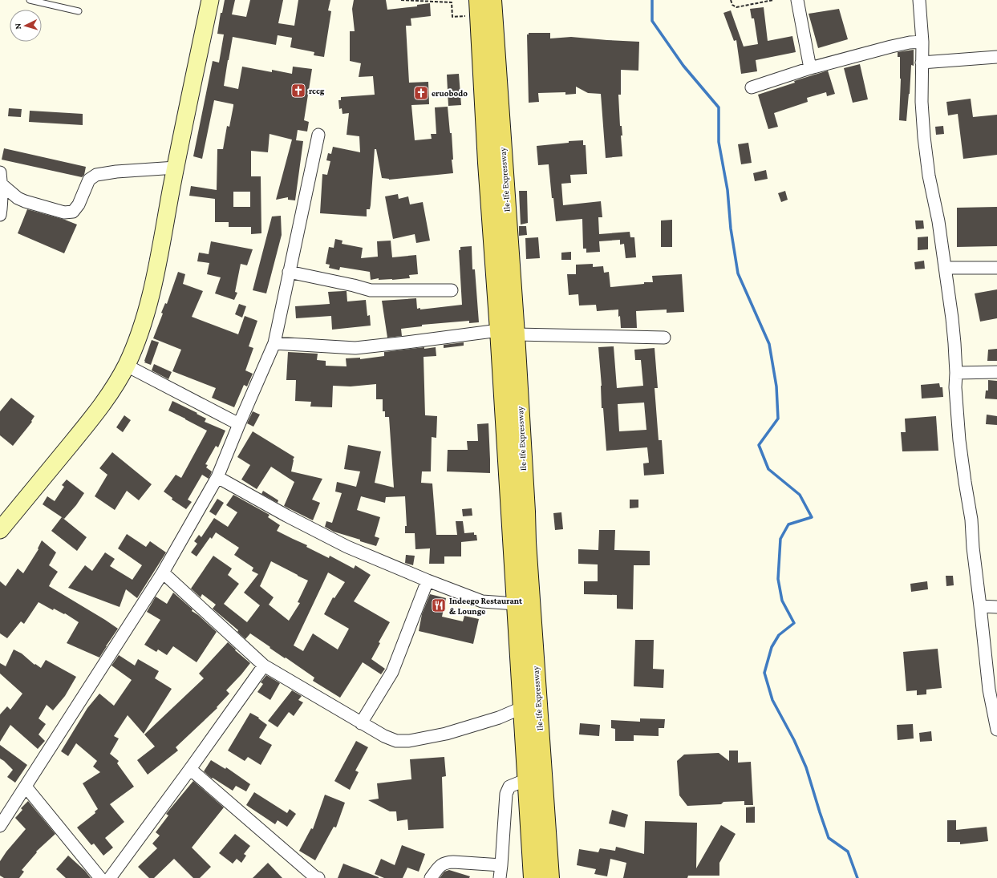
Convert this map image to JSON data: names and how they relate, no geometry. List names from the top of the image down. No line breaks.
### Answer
{"streets":{"main road":["Ile-Ife Expressway"]},"places":{"church":["rccg","eruobodo"],"restaurant":["Indeego Restaurant & Lounge"]},"north":"left"}
